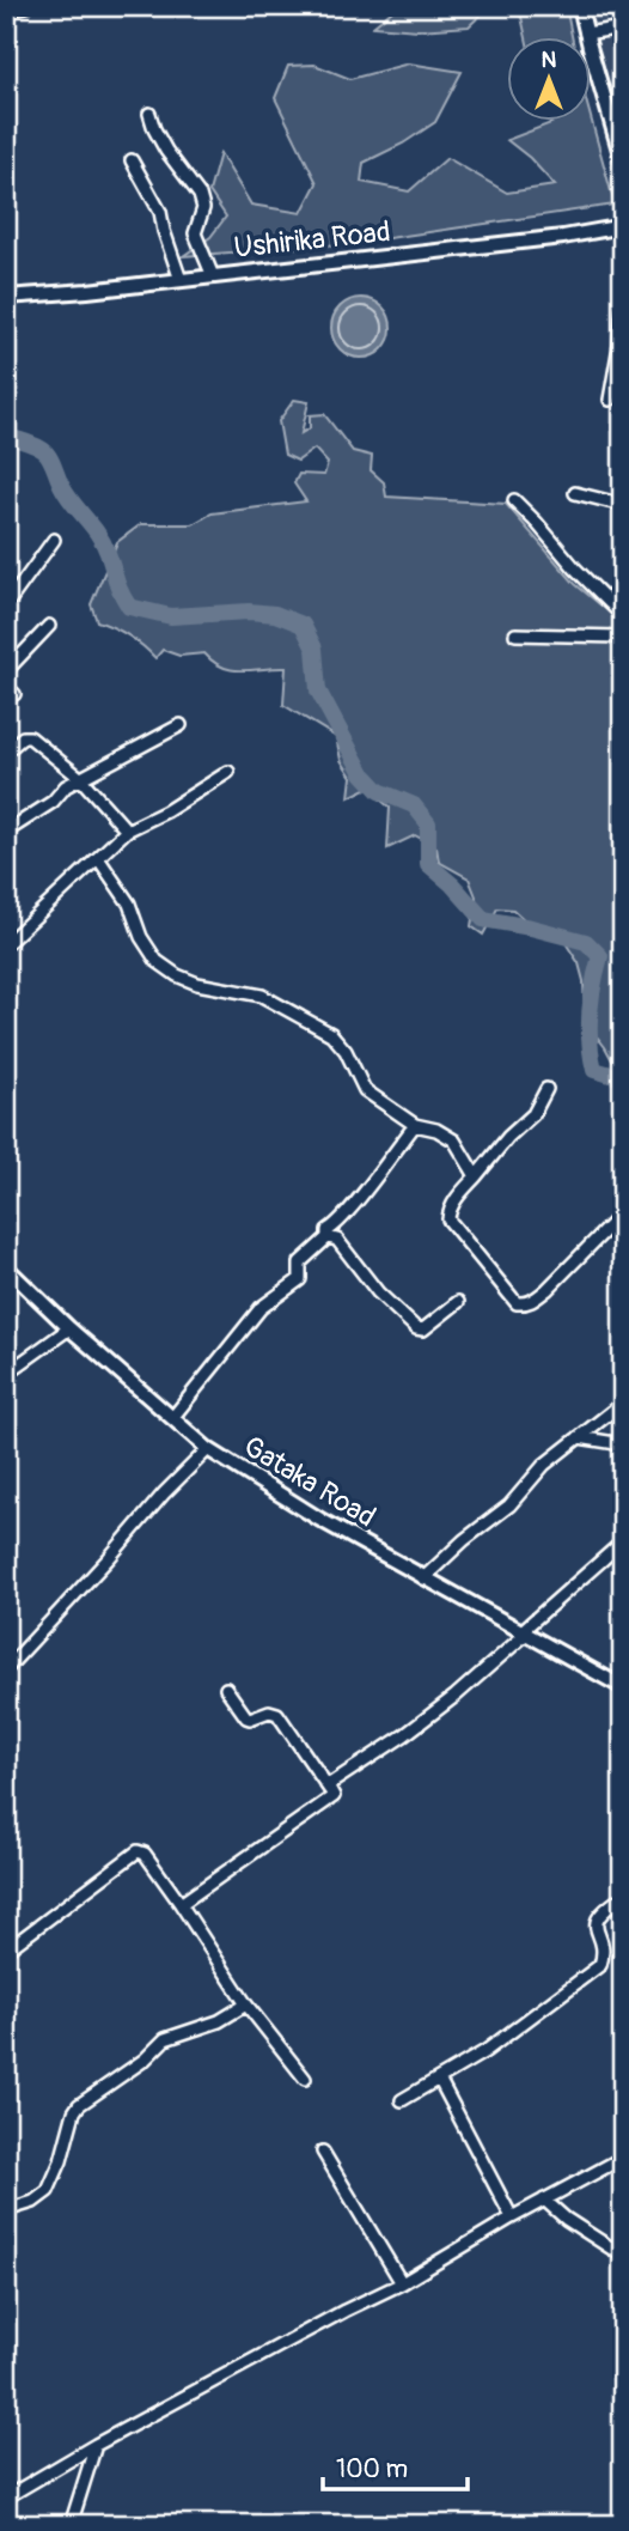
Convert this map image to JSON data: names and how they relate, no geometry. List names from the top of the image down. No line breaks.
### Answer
{"streets":{"street":["Ushirika Road","Gataka Road"]},"scale_bar":"100 m","north":"top"}
